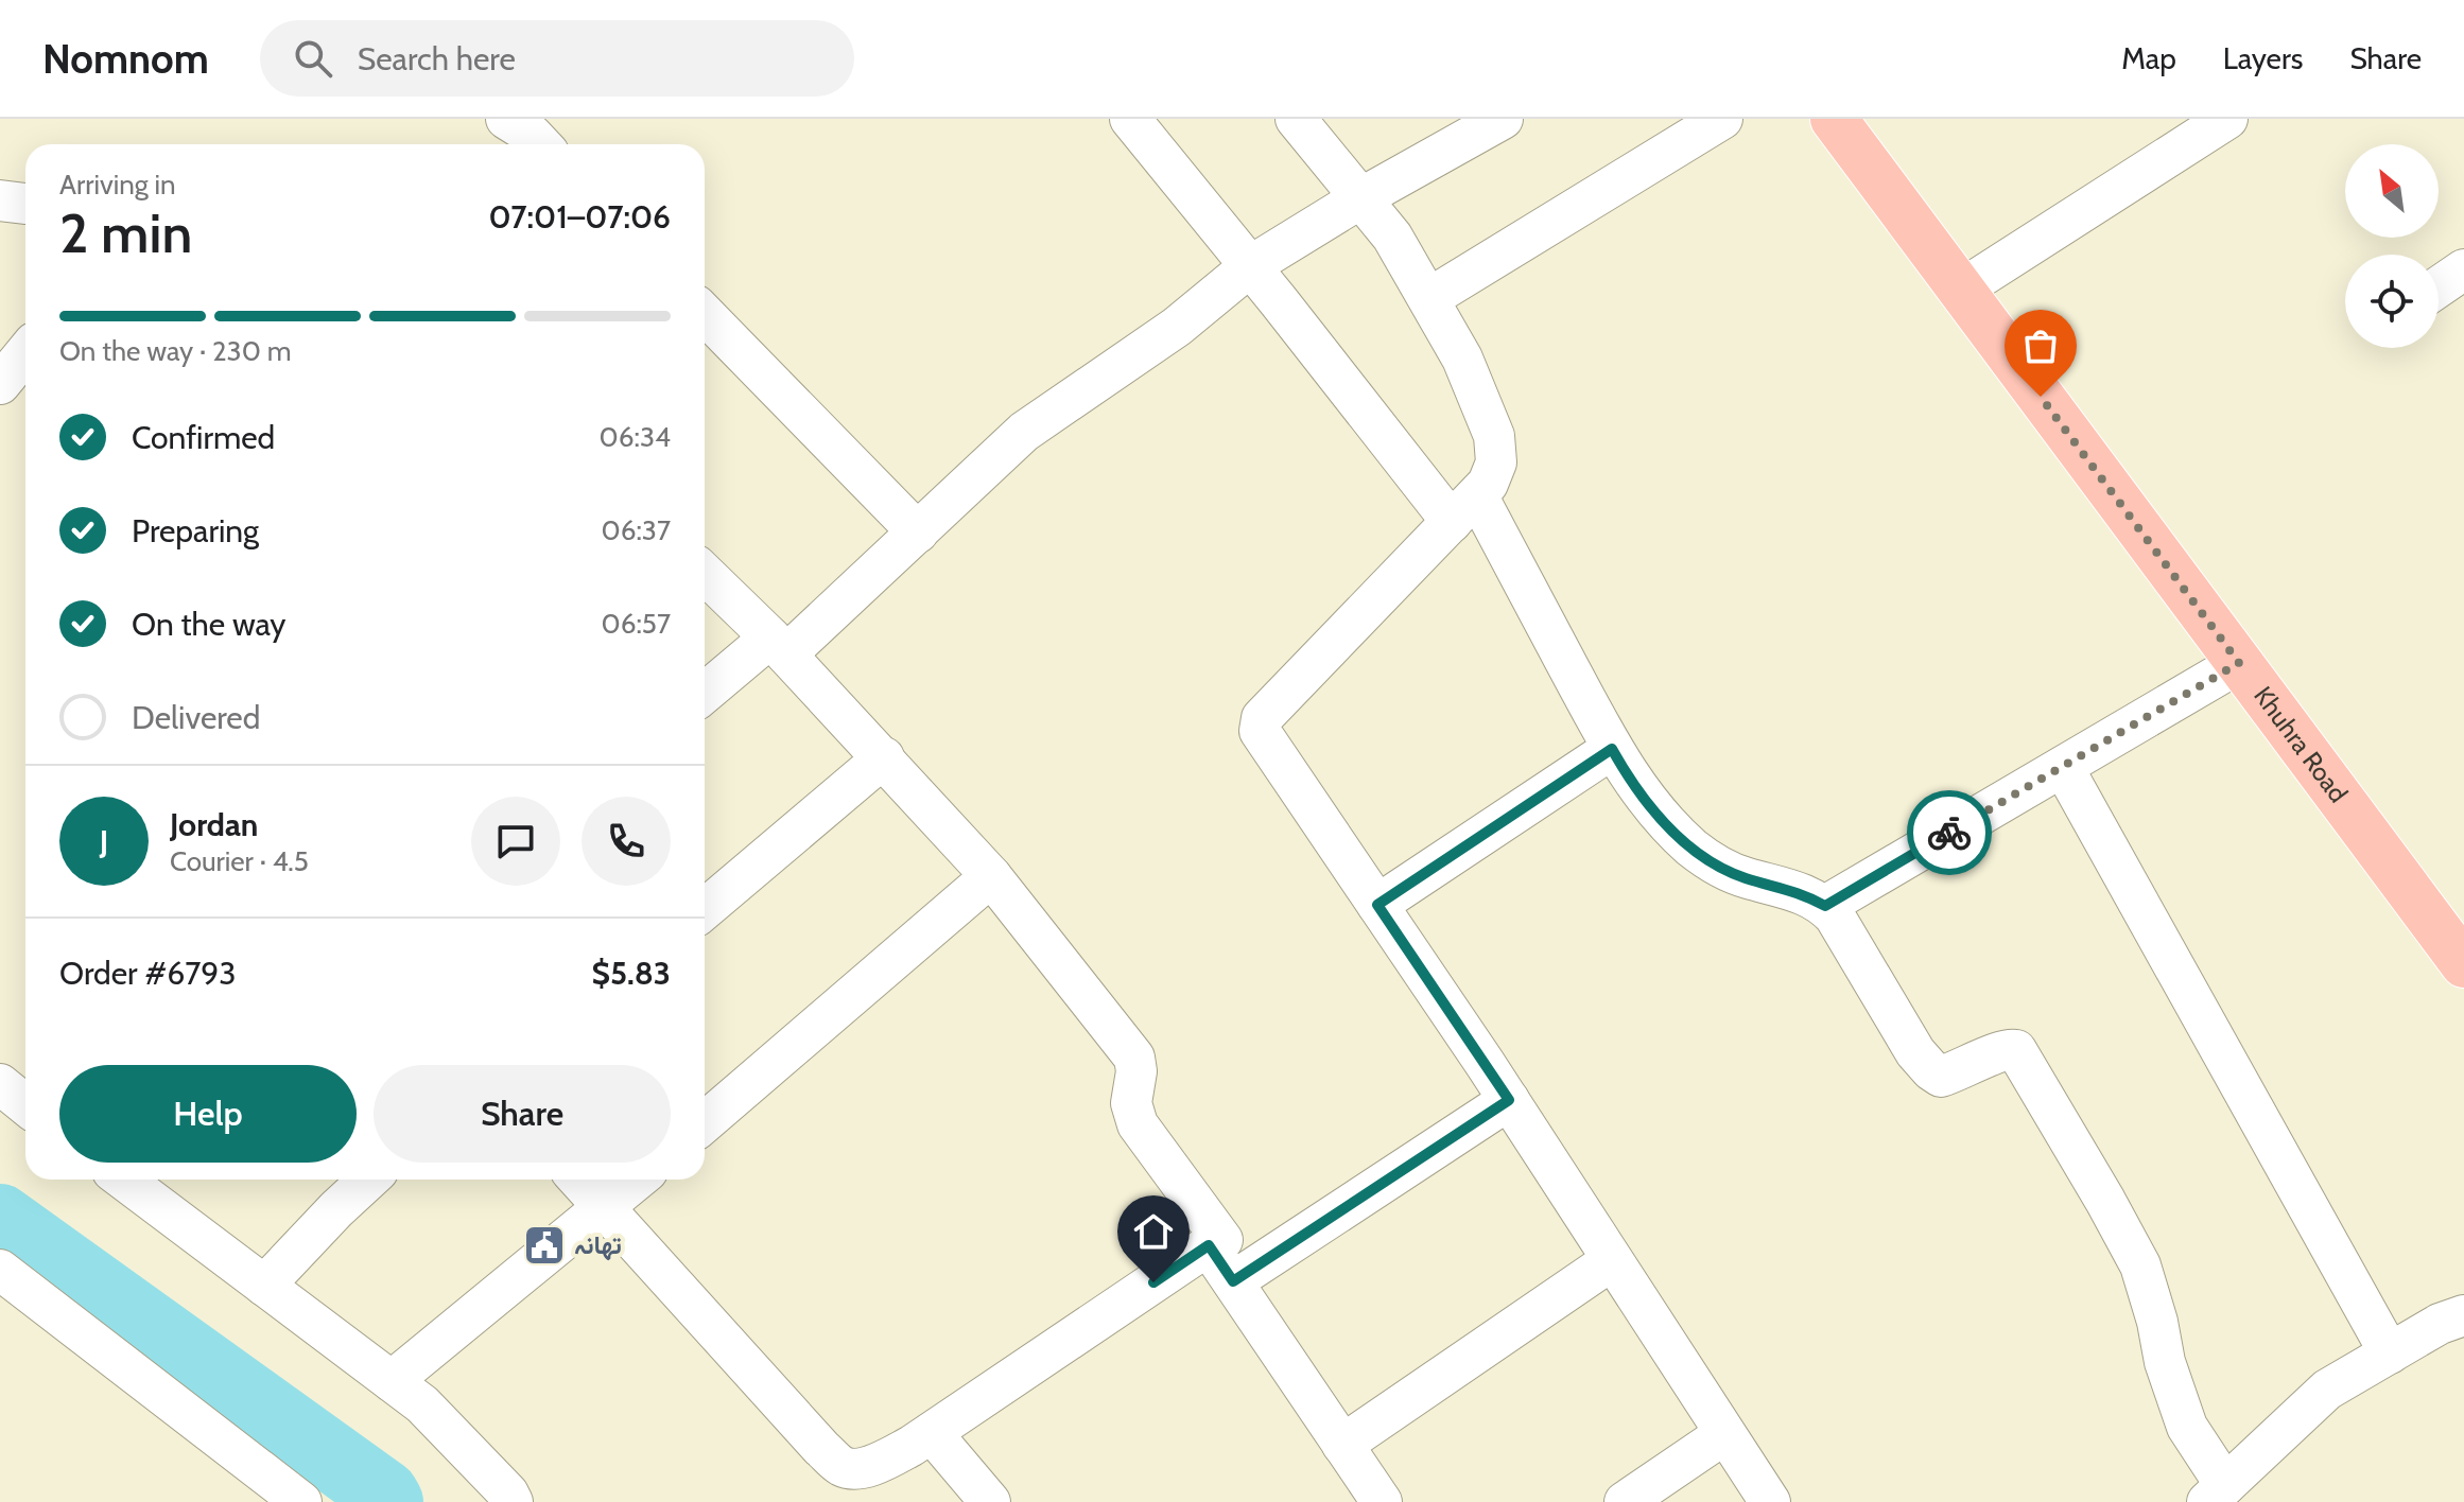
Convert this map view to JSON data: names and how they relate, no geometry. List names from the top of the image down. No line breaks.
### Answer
{"streets":{"main road":["Khuhra Road"]},"places":{"public building":["تھانہ"]},"north":"top left","page":{"header":"Nomnom","search":"Search here","nav":["Map","Layers","Share"],"heading":["2 min","Arriving in","07:01–07:06"],"panel":["Jordan","Courier · 4.5","Order #6793","$5.83"],"bar":"On the way · 230 m","list":[["Confirmed","06:34"],["Preparing","06:37"],["On the way","06:57"],"Delivered"],"round":"J","buttons":["Help","Share"]}}
